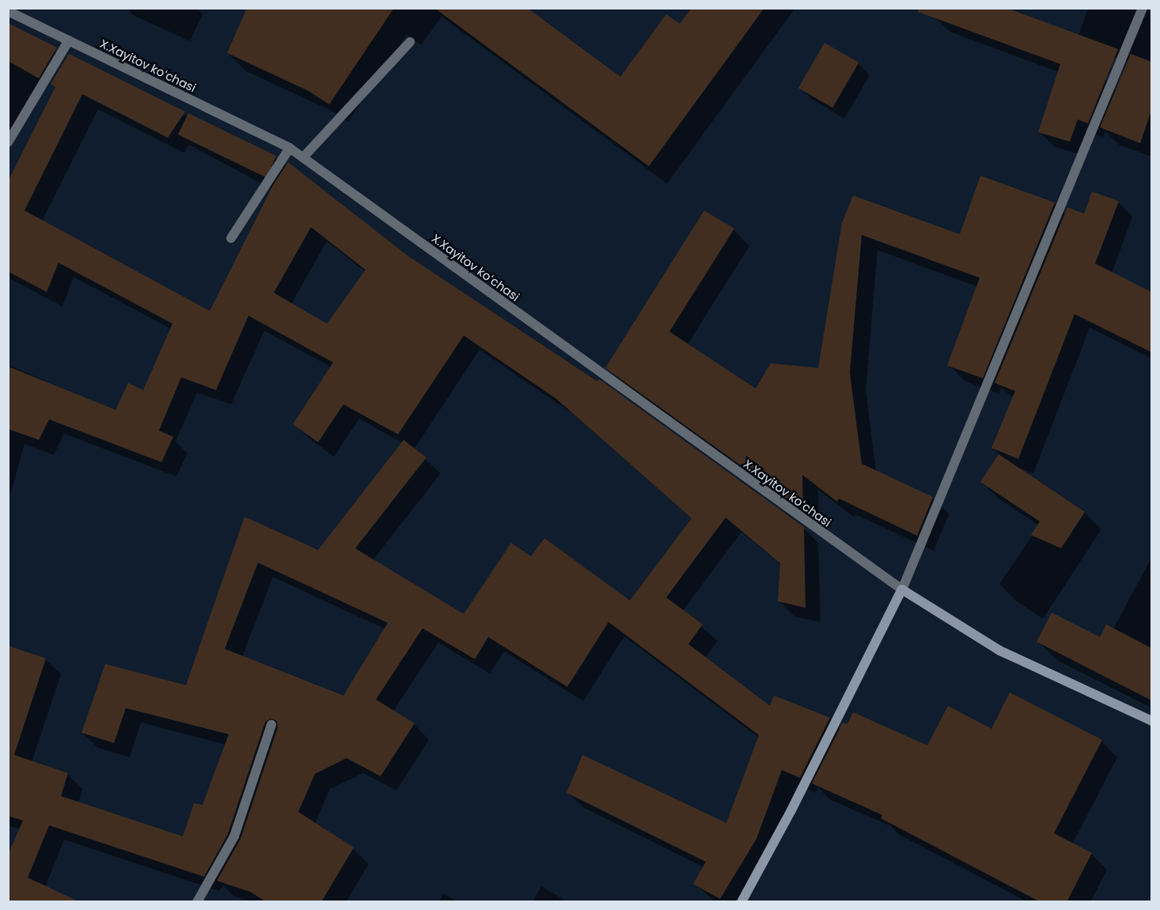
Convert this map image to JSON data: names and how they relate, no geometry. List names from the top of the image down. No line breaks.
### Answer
{"streets":{"street":["X.Xayitov koʻchasi"]}}
